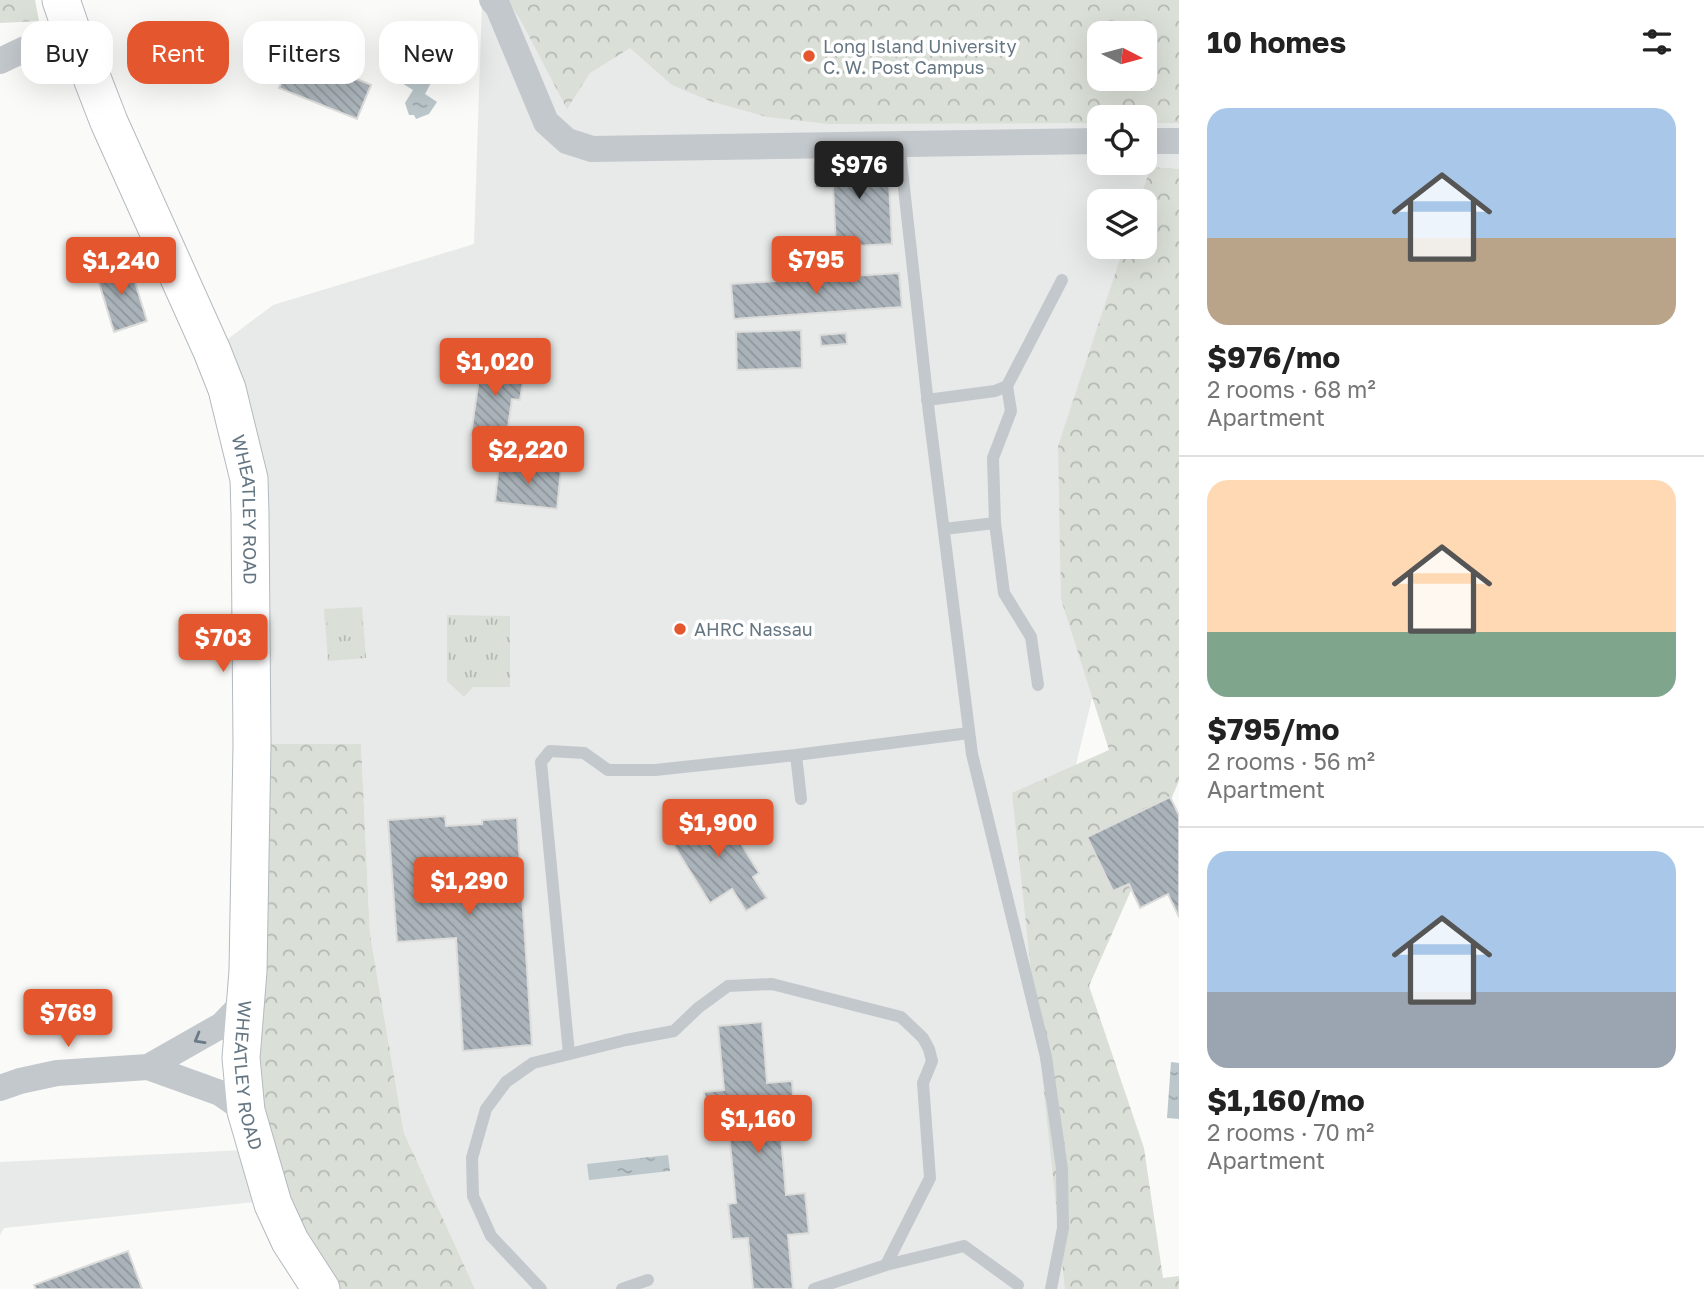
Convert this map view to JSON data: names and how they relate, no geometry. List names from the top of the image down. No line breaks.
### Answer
{"streets":{"main road":["WHEATLEY ROAD"]},"places":["Long Island University C. W. Post Campus","AHRC Nassau"],"north":"right","page":{"heading":"10 homes","chip":["Buy","Rent","Filters","New"],"list":[{"name":"$976/mo","note":"2 rooms · 68 m² · Apartment"},{"name":"$795/mo","note":"2 rooms · 56 m² · Apartment"},{"name":"$1,160/mo","note":"2 rooms · 70 m² · Apartment"}],"price":["$976","$795","$1,240","$1,020","$2,220","$703","$1,900","$1,290","$769","$1,160"]}}
